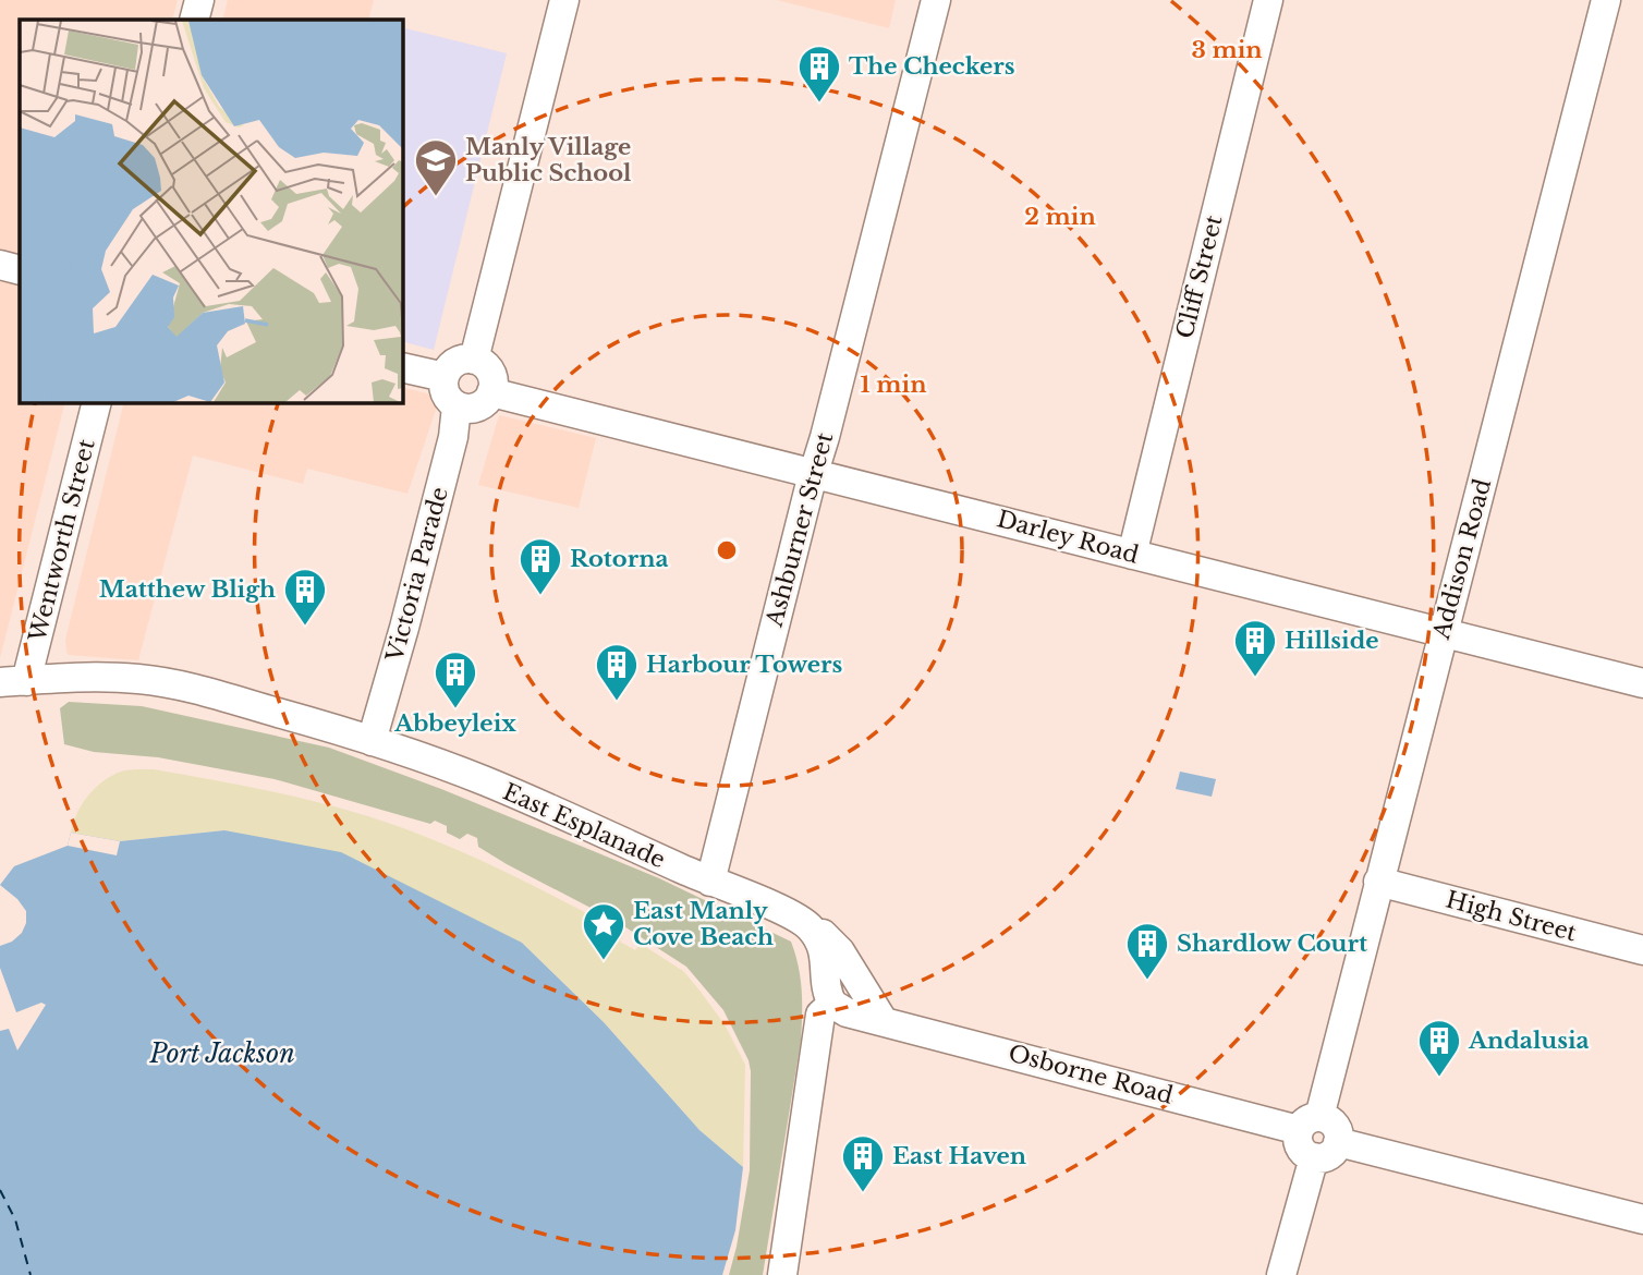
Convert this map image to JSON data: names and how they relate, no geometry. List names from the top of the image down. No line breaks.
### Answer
{"streets":{"street":["Cliff Street","Ashburner Street","Darley Road","Wentworth Street","Addison Road","Victoria Parade","East Esplanade","High Street","Osborne Road"]},"crossings":[["Cliff Street","Darley Road"],["Ashburner Street","Darley Road"],["Ashburner Street","East Esplanade"],["Darley Road","Addison Road"],["Darley Road","Victoria Parade"],["Wentworth Street","East Esplanade"],["Addison Road","High Street"],["Addison Road","Osborne Road"],["Victoria Parade","East Esplanade"]],"water":["Port Jackson"],"places":{"building":["The Checkers","Rotorna","Matthew Bligh","Hillside","Harbour Towers","Abbeyleix","Shardlow Court","Andalusia","East Haven"],"school or university":["Manly Village Public School"],"place":["East Manly Cove Beach"]},"rings":["3 min","2 min","1 min"]}
